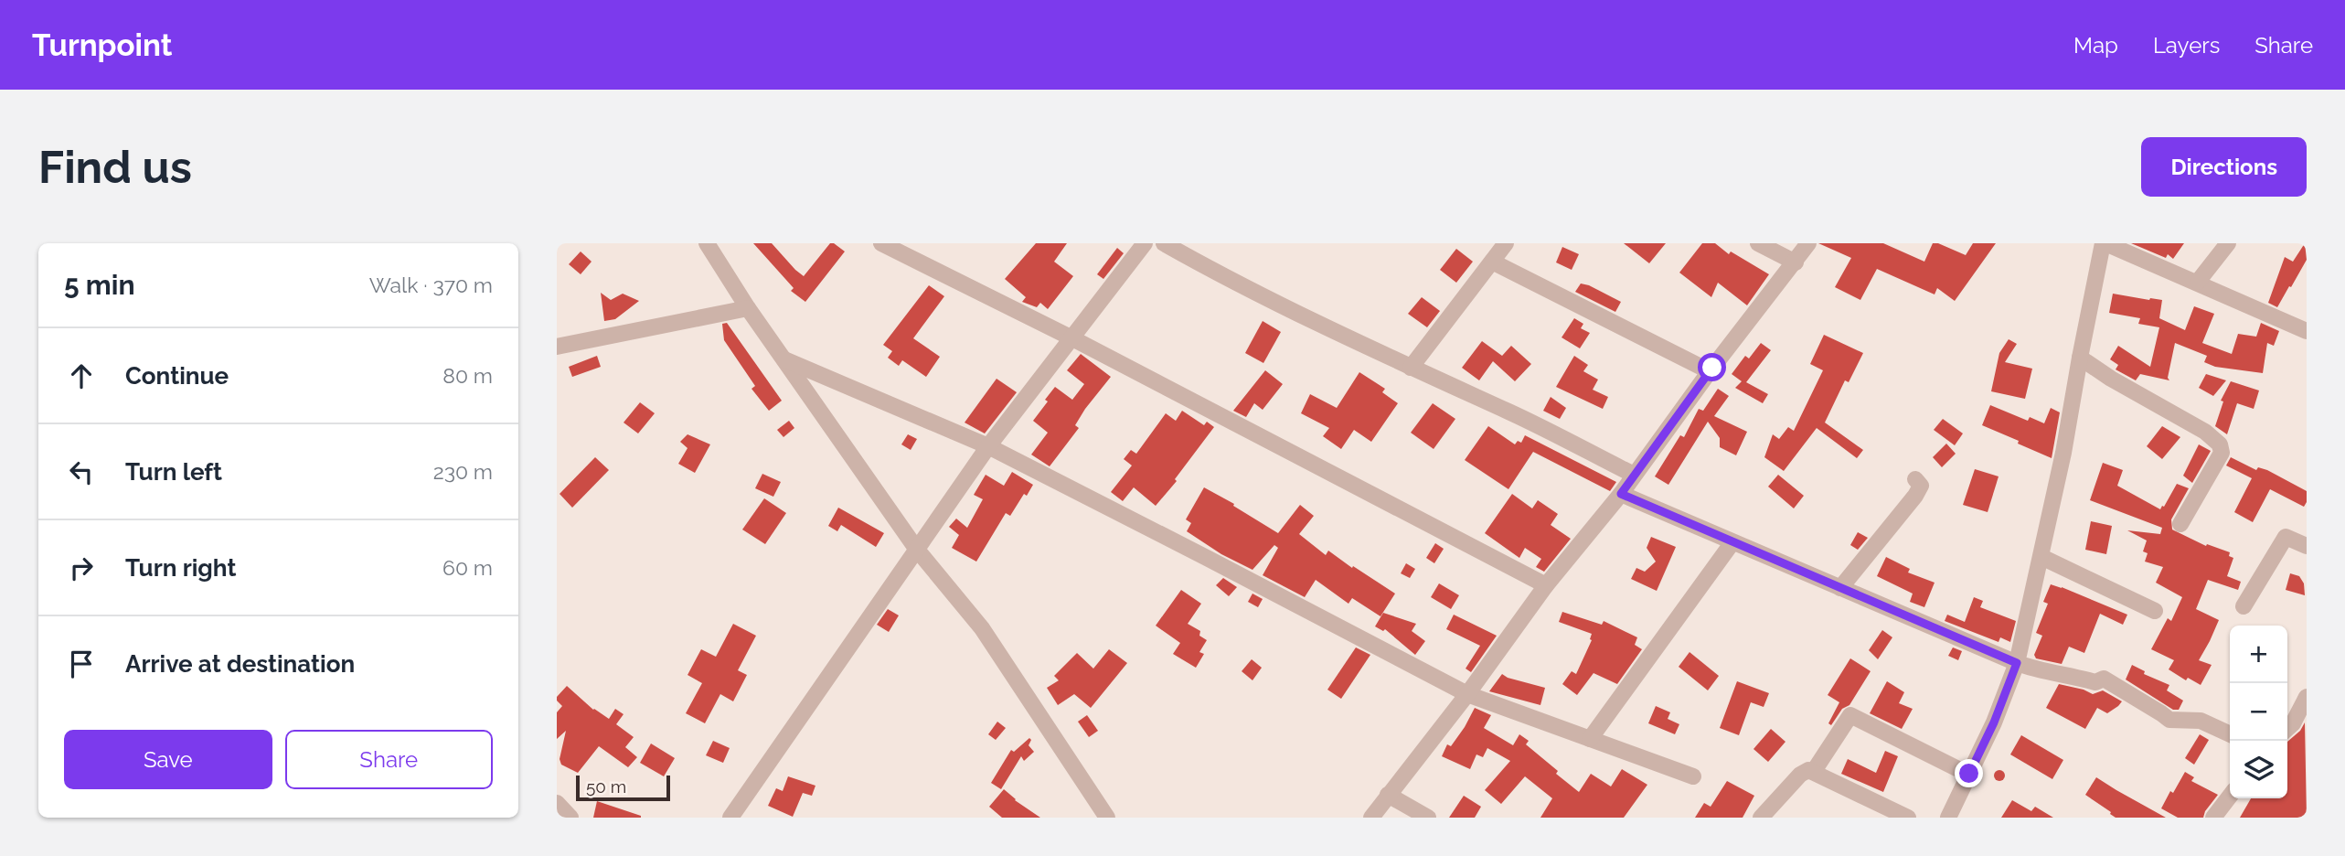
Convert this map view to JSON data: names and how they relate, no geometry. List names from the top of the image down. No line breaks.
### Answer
{"scale_bar":"50 m","page":{"header":"Turnpoint","nav":["Map","Layers","Share"],"buttons":["Directions",["Save","Share"]],"title":"Find us","heading":["5 min","Walk · 370 m"],"list":[["Continue","80 m"],["Turn left","230 m"],["Turn right","60 m"],"Arrive at destination"],"map_buttons":["+","−"],"scale":"50 m"}}
